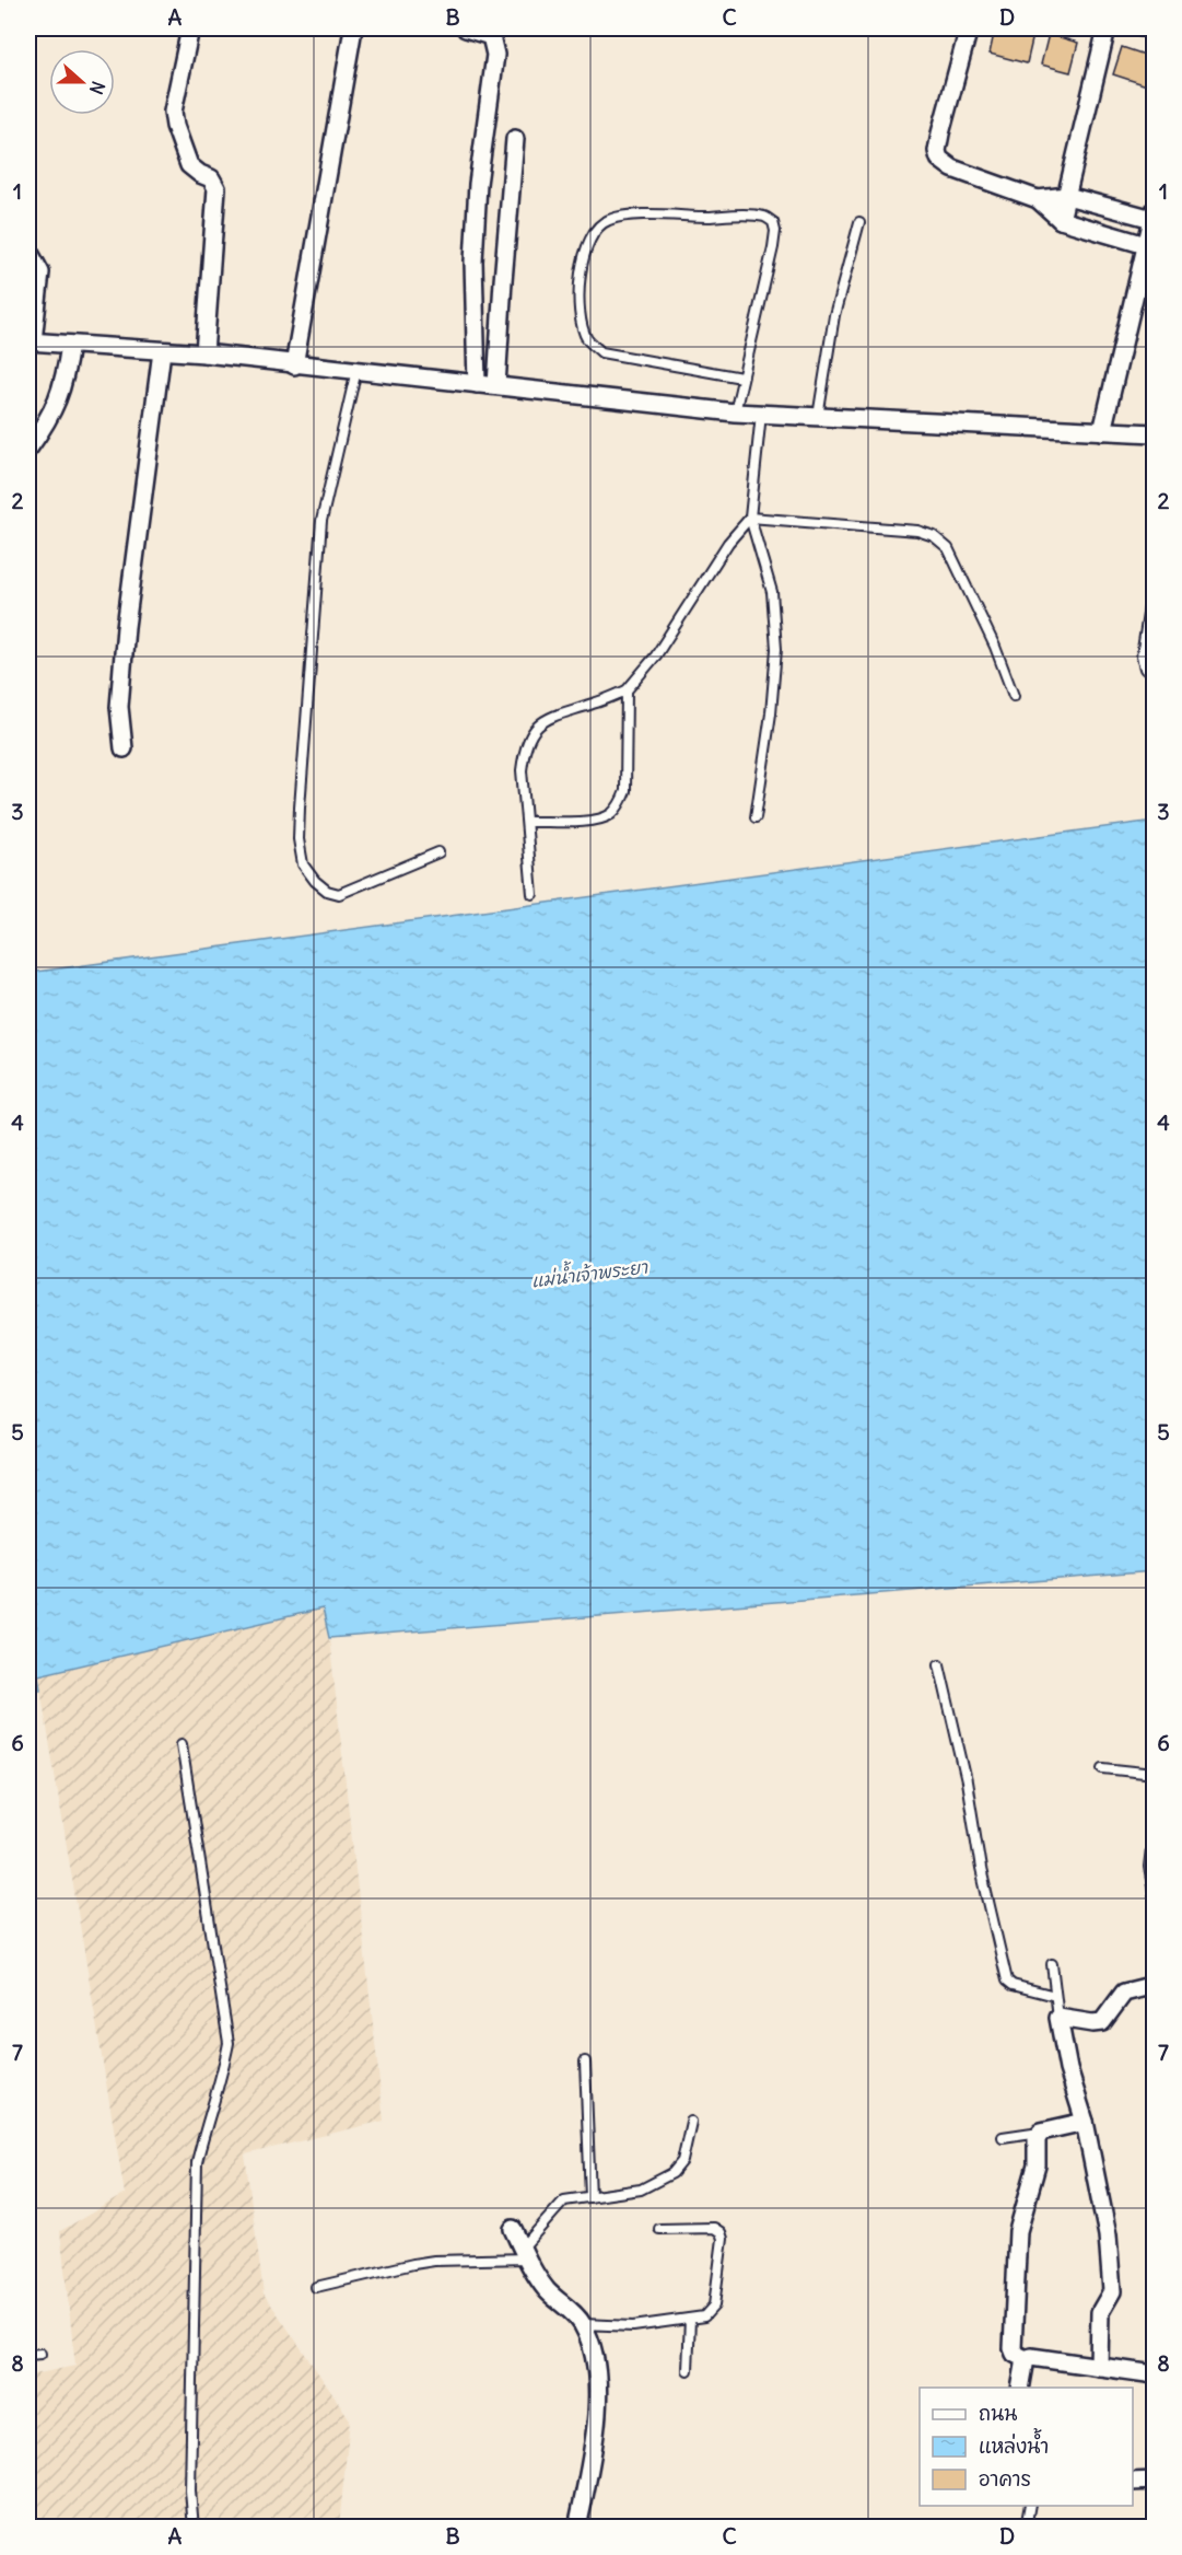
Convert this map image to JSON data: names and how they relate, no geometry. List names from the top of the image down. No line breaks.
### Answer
{"water":["แม่น้ำเจ้าพระยา"],"legend":["ถนน","แหล่งน้ำ","อาคาร"],"north":"right","grid":{"columns":["A","B","C","D"],"rows":["1","2","3","4","5","6","7","8"]}}
